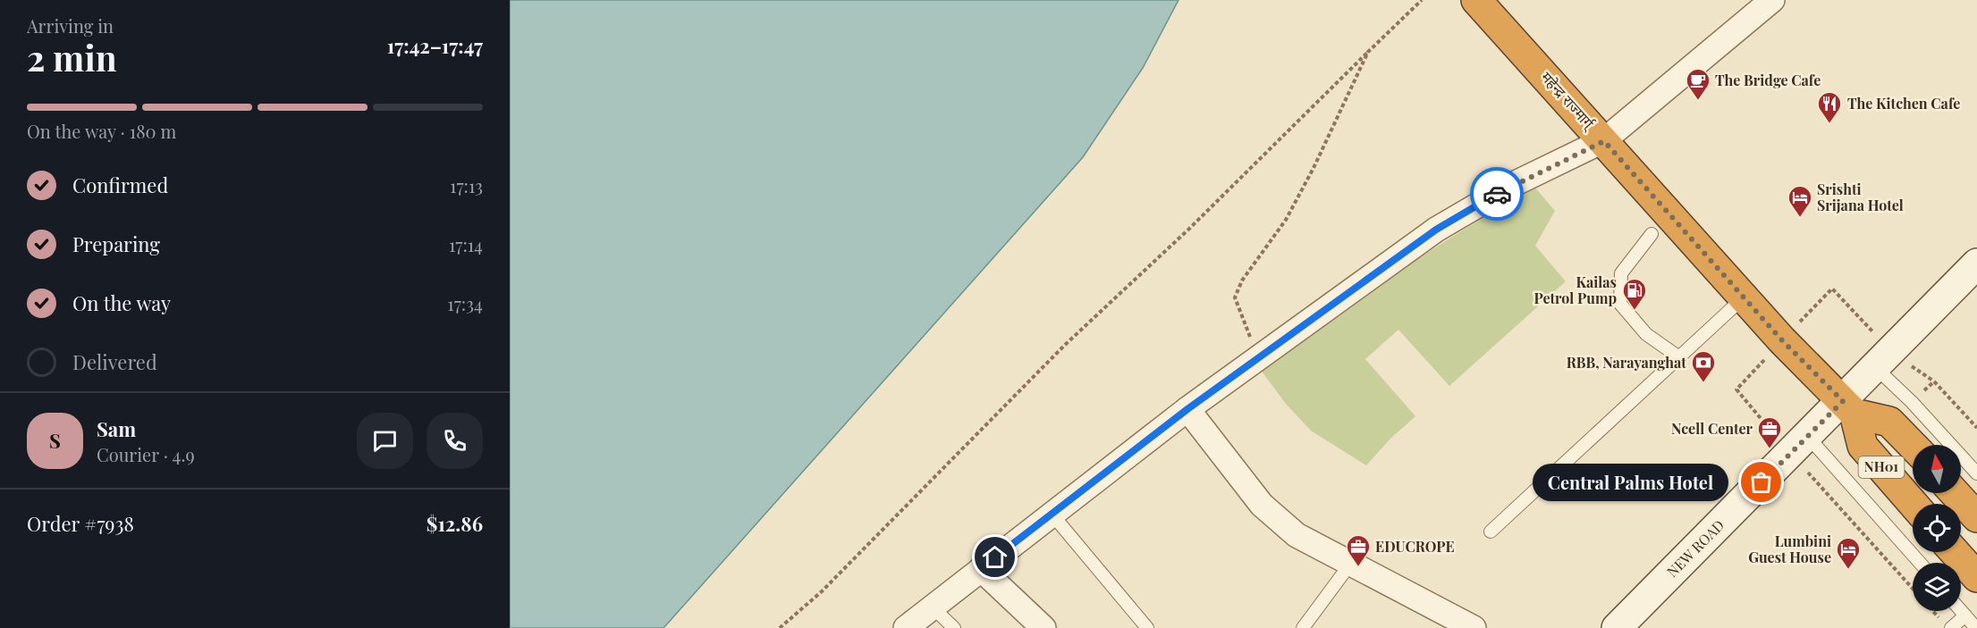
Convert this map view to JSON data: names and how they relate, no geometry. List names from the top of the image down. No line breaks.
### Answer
{"streets":{"highway":["महेन्द्र राज्मार्ग्","NH01"],"street":["NEW ROAD"]},"crossings":[["महेन्द्र राज्मार्ग्","NH01"],["महेन्द्र राज्मार्ग्","NEW ROAD"],["NH01","NEW ROAD"]],"places":{"cafe":["The Bridge Cafe"],"restaurant":["The Kitchen Cafe"],"hotel":["Srishti Srijana Hotel","Lumbini Guest House"],"fuel station":["Kailas Petrol Pump"],"bank":["RBB, Narayanghat"],"office":["Ncell Center","EDUCROPE"],"other":["Central Palms Hotel"]},"north":"top","page":{"heading":["2 min","Arriving in","17:42–17:47"],"panel":["Sam","Courier · 4.9","Order #7938","$12.86"],"bar":"On the way · 180 m","list":[["Confirmed","17:13"],["Preparing","17:14"],["On the way","17:34"],"Delivered"],"round":"S","bubble":"Central Palms Hotel"}}
